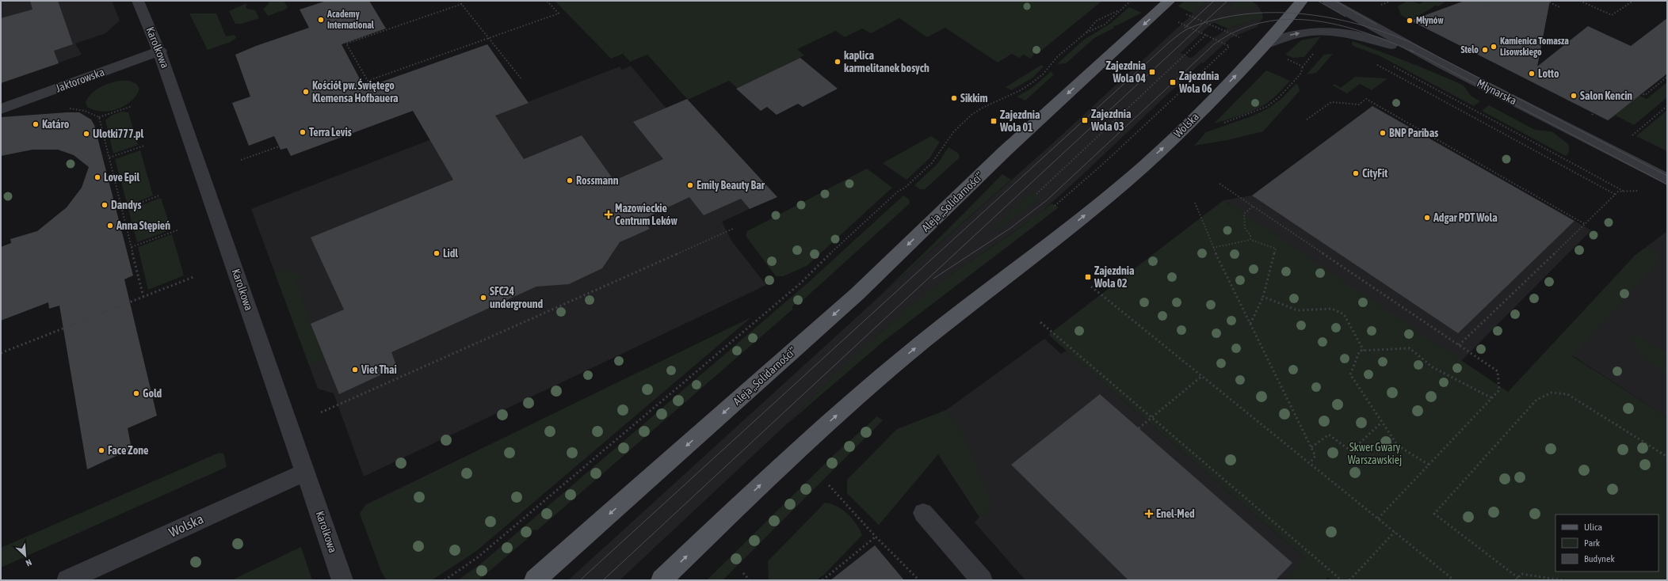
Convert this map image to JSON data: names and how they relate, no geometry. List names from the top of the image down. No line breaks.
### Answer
{"streets":{"main road":["Wolska","Aleja „Solidarności”"],"street":["Karolkowa","Jaktorowska","Młynarska"]},"crossings":[["Karolkowa","Jaktorowska"],["Karolkowa","Wolska"]],"one_way":["Wolska","Aleja „Solidarności”"],"parks":["Skwer Gwary Warszawskiej"],"places":{"other":["Academy International","Młynów","Kamienica Tomasza Lisowskiego","Stelo","kaplica karmelitanek bosych","Lotto","Kościół pw. Świętego Klemensa Hofbauera","Salon Kencin","Sikkim","Katáro","Terra Levis","BNP Paribas","Ulotki777.pl","CityFit","Love Epil","Rossmann","Emily Beauty Bar","Dandys","Adgar PDT Wola","Anna Stępień","Lidl","SFC24 underground","Viet Thai","Gold","Face Zone"],"transit":["Zajezdnia Wola 04","Zajezdnia Wola 06","Zajezdnia Wola 03","Zajezdnia Wola 01","Zajezdnia Wola 02"],"health":["Mazowieckie Centrum Leków","Enel-Med"]},"legend":["Ulica","Park","Budynek"],"north":"bottom right"}
